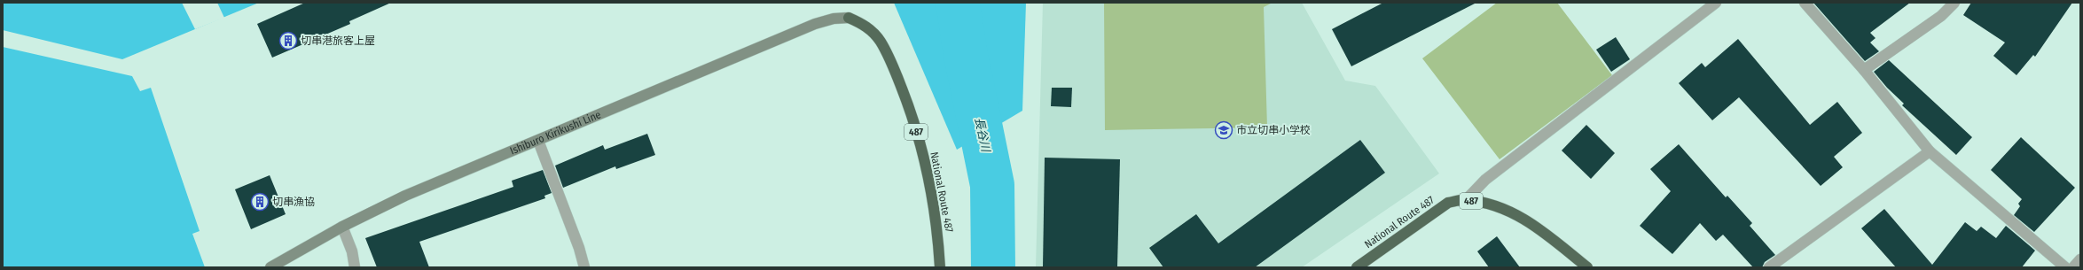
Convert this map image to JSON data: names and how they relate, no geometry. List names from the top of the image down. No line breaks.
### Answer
{"streets":{"highway":["487","National Route 487"],"main road":["Ishiburo Kirikushi Line"]},"crossings":[["Ishiburo Kirikushi Line","National Route 487"]],"water":["長谷川"],"places":{"building":["切串港旅客上屋","切串漁協"],"school or university":["市立切串小学校"]}}
